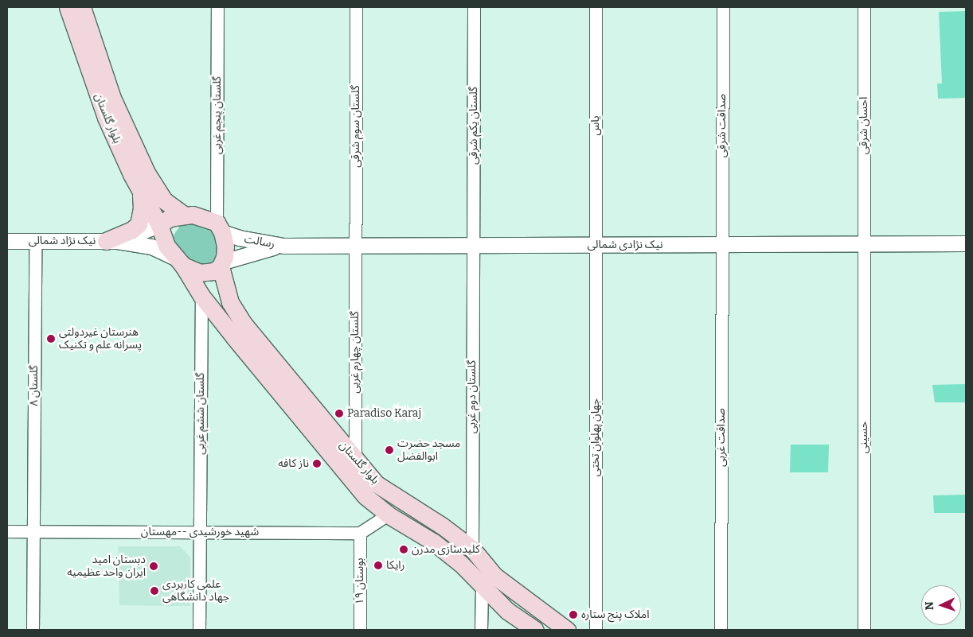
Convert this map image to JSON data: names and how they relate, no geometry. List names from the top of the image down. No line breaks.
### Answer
{"streets":{"main road":["بلوار گلستان"],"street":["گلستان پنجم غربی","گلستان یکم شرقی","یاس","صداقت شرقی","احسان شرقی","گلستان سوم شرقی","نیک نژاد شمالی","رسالت","نیک نژادی شمالی","گلستان چهارم غربی","گلستان ۸","گلستان دوم غربی","گلستان ششم غربی","جهان پهلوان تختی","صداقت غربی","حسینی","شهید خورشیدی --مهستان","بوستان ۱۹"]},"crossings":[["گلستان پنجم غربی","بلوار گلستان"],["گلستان پنجم غربی","رسالت"],["بلوار گلستان","رسالت"],["بلوار گلستان","گلستان چهارم غربی"],["بلوار گلستان","گلستان دوم غربی"],["بلوار گلستان","گلستان ششم غربی"],["گلستان یکم شرقی","نیک نژادی شمالی"],["گلستان یکم شرقی","گلستان دوم غربی"],["یاس","نیک نژادی شمالی"],["یاس","جهان پهلوان تختی"],["صداقت شرقی","نیک نژادی شمالی"],["صداقت شرقی","صداقت غربی"],["احسان شرقی","نیک نژادی شمالی"],["احسان شرقی","حسینی"],["گلستان سوم شرقی","نیک نژادی شمالی"],["گلستان سوم شرقی","گلستان چهارم غربی"],["نیک نژاد شمالی","گلستان ۸"],["رسالت","نیک نژادی شمالی"],["نیک نژادی شمالی","گلستان چهارم غربی"],["نیک نژادی شمالی","گلستان دوم غربی"],["نیک نژادی شمالی","جهان پهلوان تختی"],["نیک نژادی شمالی","صداقت غربی"],["نیک نژادی شمالی","حسینی"],["گلستان ۸","شهید خورشیدی --مهستان"],["گلستان ششم غربی","شهید خورشیدی --مهستان"],["شهید خورشیدی --مهستان","بوستان ۱۹"]],"places":["هنرستان غیردولتی پسرانه علم و تکنیک","Paradiso Karaj","مسجد حضرت ابوالفضل","ناز کافه","کلیدسازی مدرن","رایکا","دبستان امید ایران واحد عظیمیه","علمی کاربردی جهاد دانشگاهی","املاک پنج ستاره"],"north":"left"}
